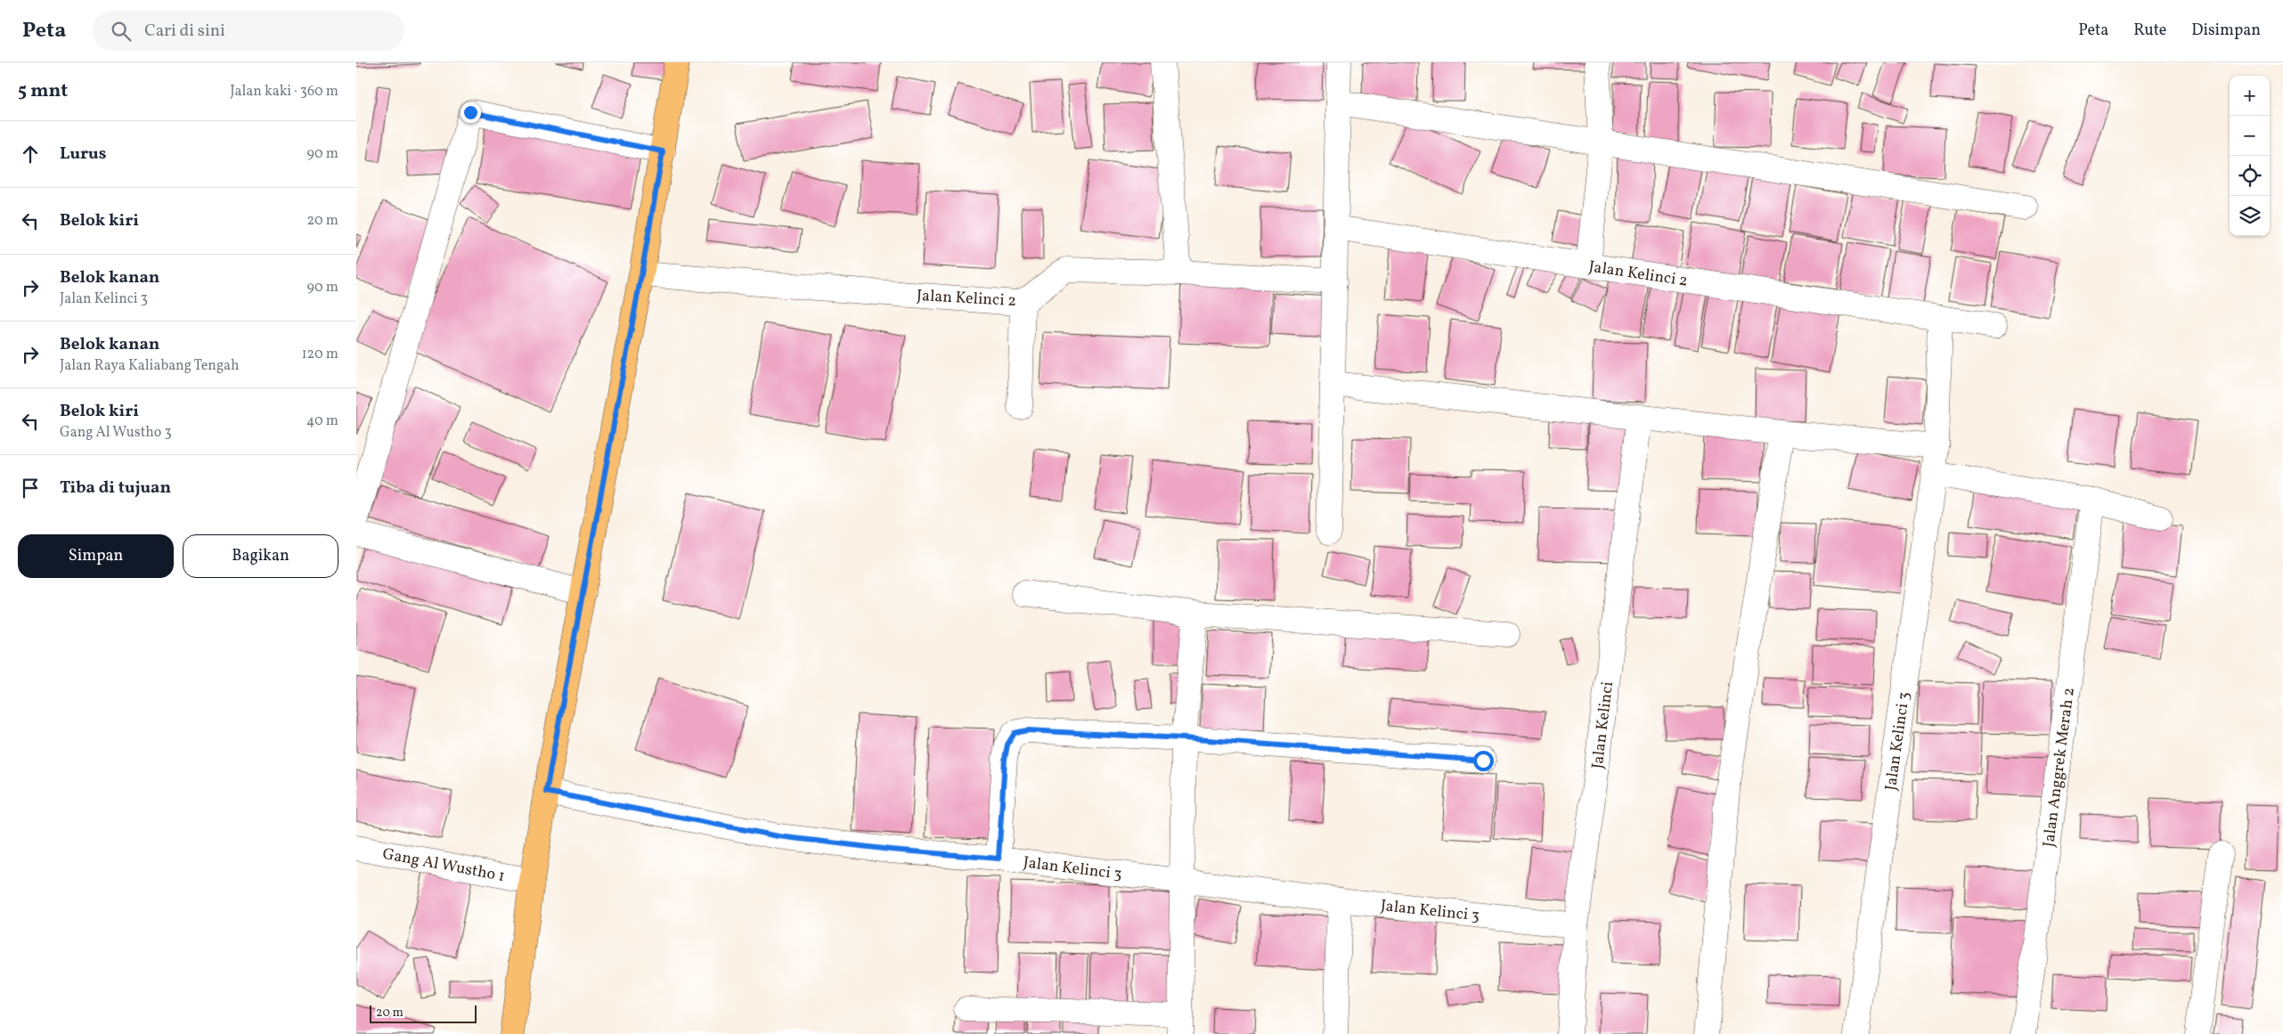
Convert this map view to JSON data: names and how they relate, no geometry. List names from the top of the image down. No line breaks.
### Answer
{"streets":{"street":["Jalan Kelinci 2","Jalan Kelinci","Jalan Kelinci 3","Jalan Anggrek Merah 2","Gang Al Wustho 1"]},"crossings":[["Jalan Kelinci","Jalan Kelinci 3"]],"scale_bar":"20 m","page":{"header":"Peta","search":"Cari di sini","nav":["Peta","Rute","Disimpan"],"heading":["5 mnt","Jalan kaki · 360 m"],"map_buttons":["+","−"],"list":[["Lurus","90 m"],["Belok kiri","20 m"],["Belok kanan","Jalan Kelinci 3","90 m"],["Belok kanan","Jalan Raya Kaliabang Tengah","120 m"],["Belok kiri","Gang Al Wustho 3","40 m"],"Tiba di tujuan"],"buttons":["Simpan","Bagikan"],"scale":"20 m"}}
